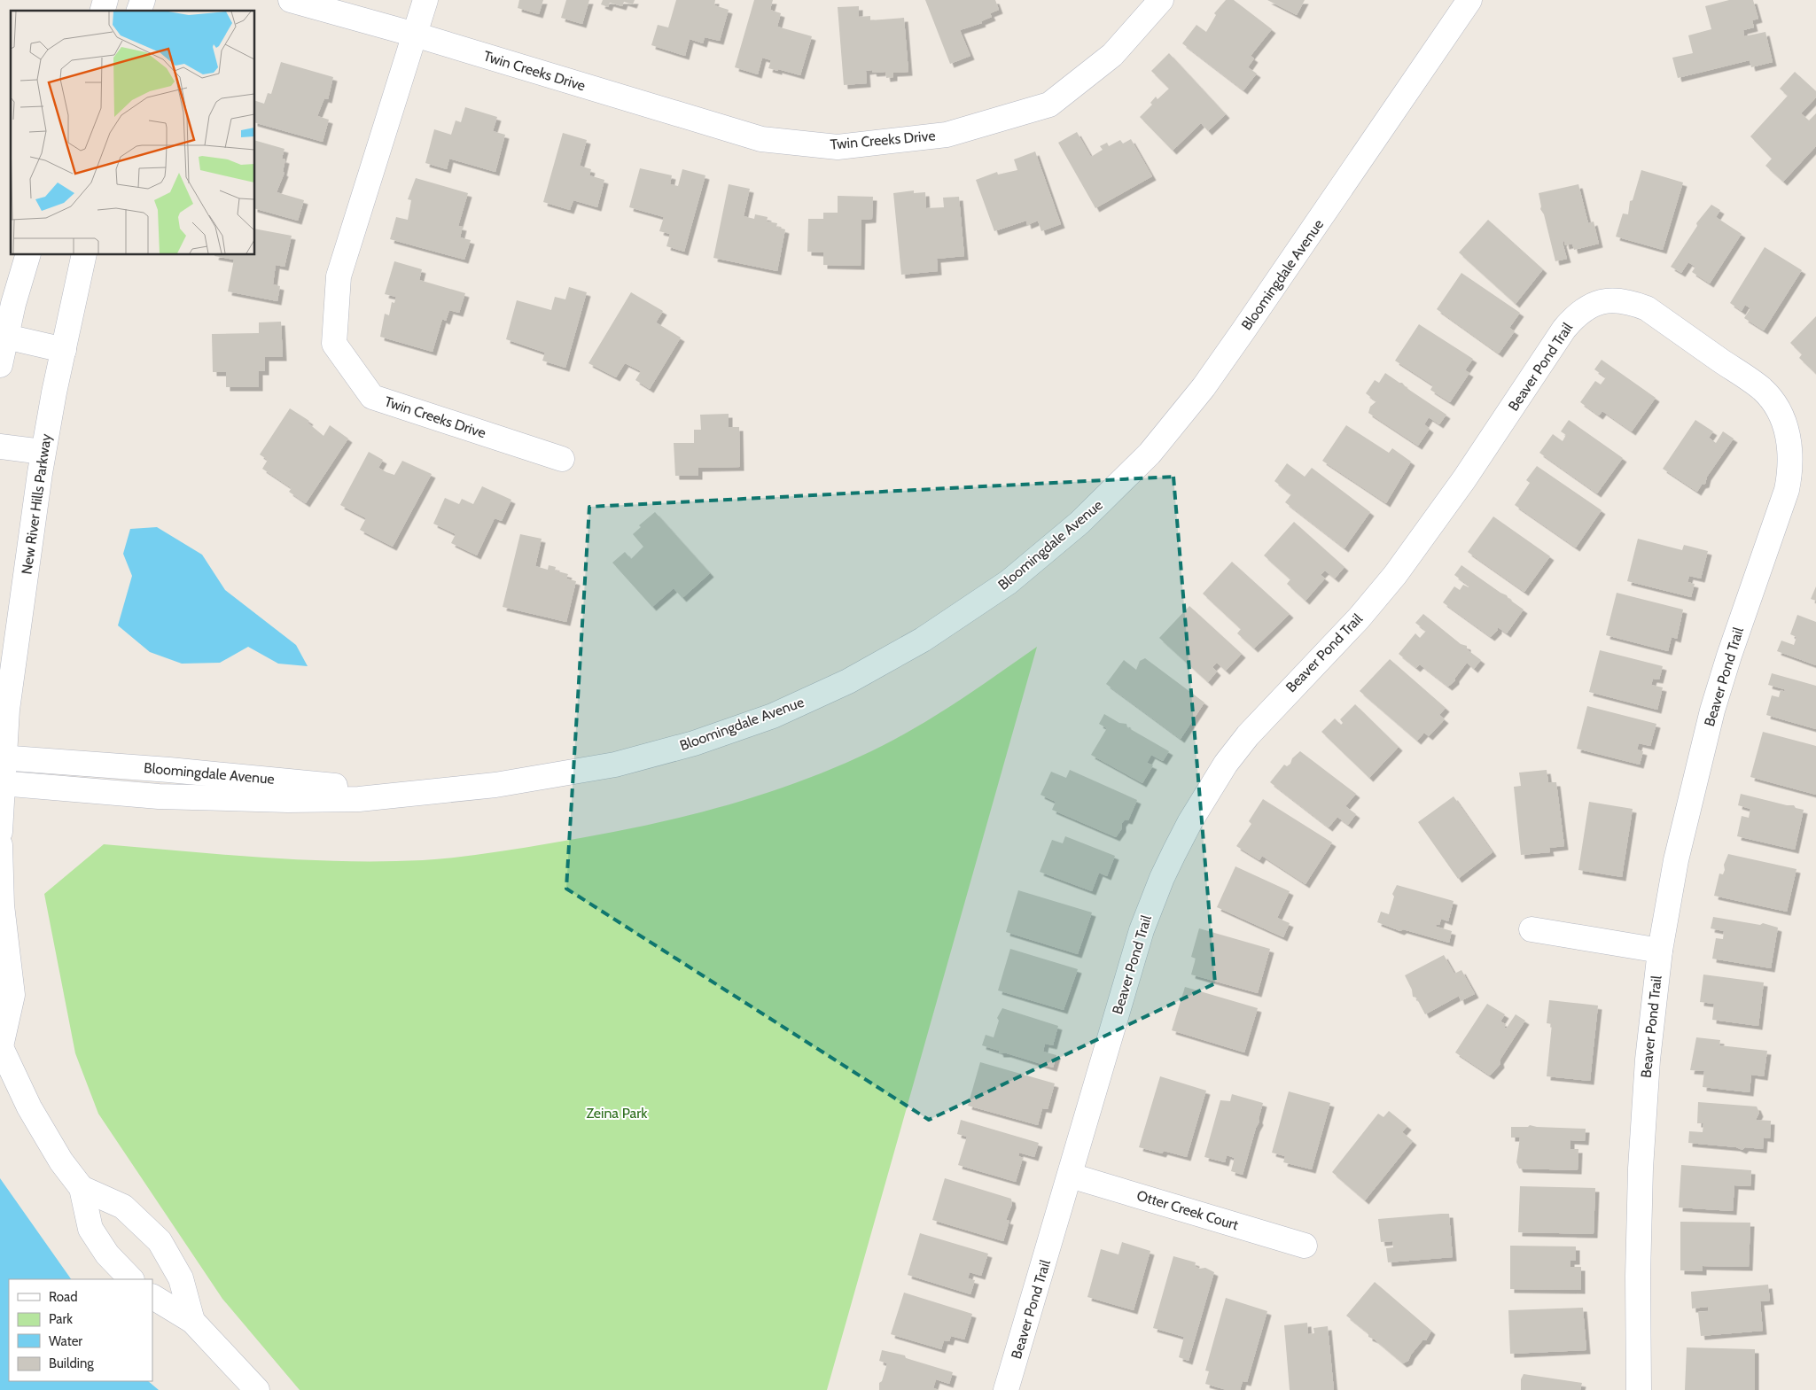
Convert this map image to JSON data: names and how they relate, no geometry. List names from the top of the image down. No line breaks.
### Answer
{"streets":{"street":["Twin Creeks Drive","Bloomingdale Avenue","Beaver Pond Trail","New River Hills Parkway","Otter Creek Court"]},"crossings":[["Bloomingdale Avenue","New River Hills Parkway"],["Beaver Pond Trail","Otter Creek Court"]],"parks":["Zeina Park"],"legend":["Road","Park","Water","Building"]}
